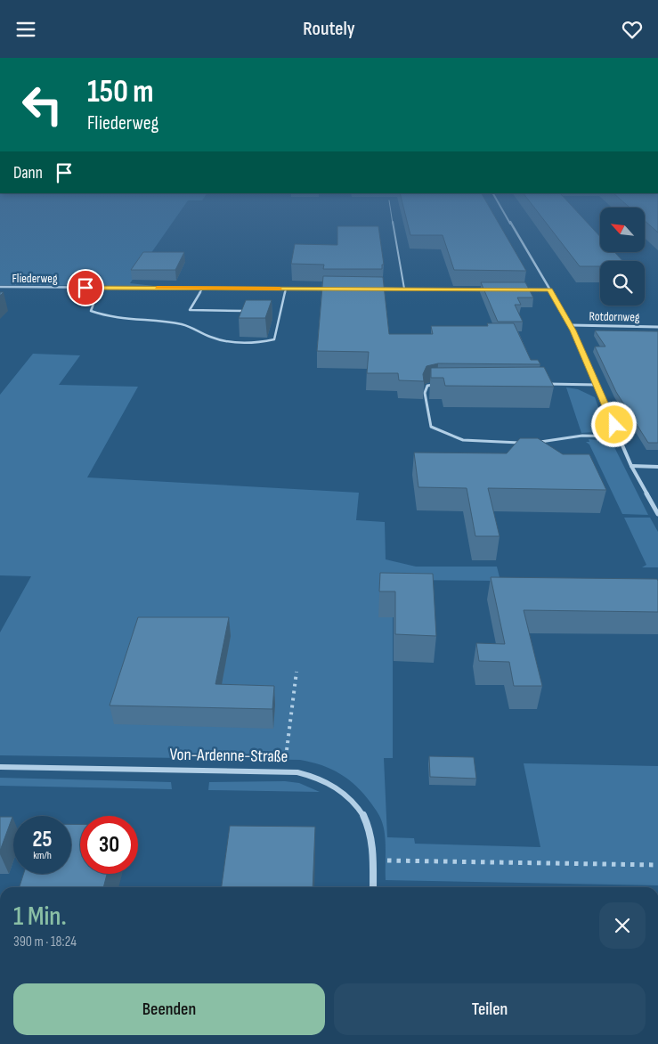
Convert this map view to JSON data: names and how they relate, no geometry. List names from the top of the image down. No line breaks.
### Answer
{"streets":{"street":["Fliederweg","Rotdornweg","Von-Ardenne-Straße"]},"north":"top left","page":{"header":"Routely","turn":["150 m","Fliederweg"],"then":"Dann","speed":"25 km/h","limit":"30","heading":["1 Min.","390 m · 18:24"],"buttons":["Beenden","Teilen"]}}
